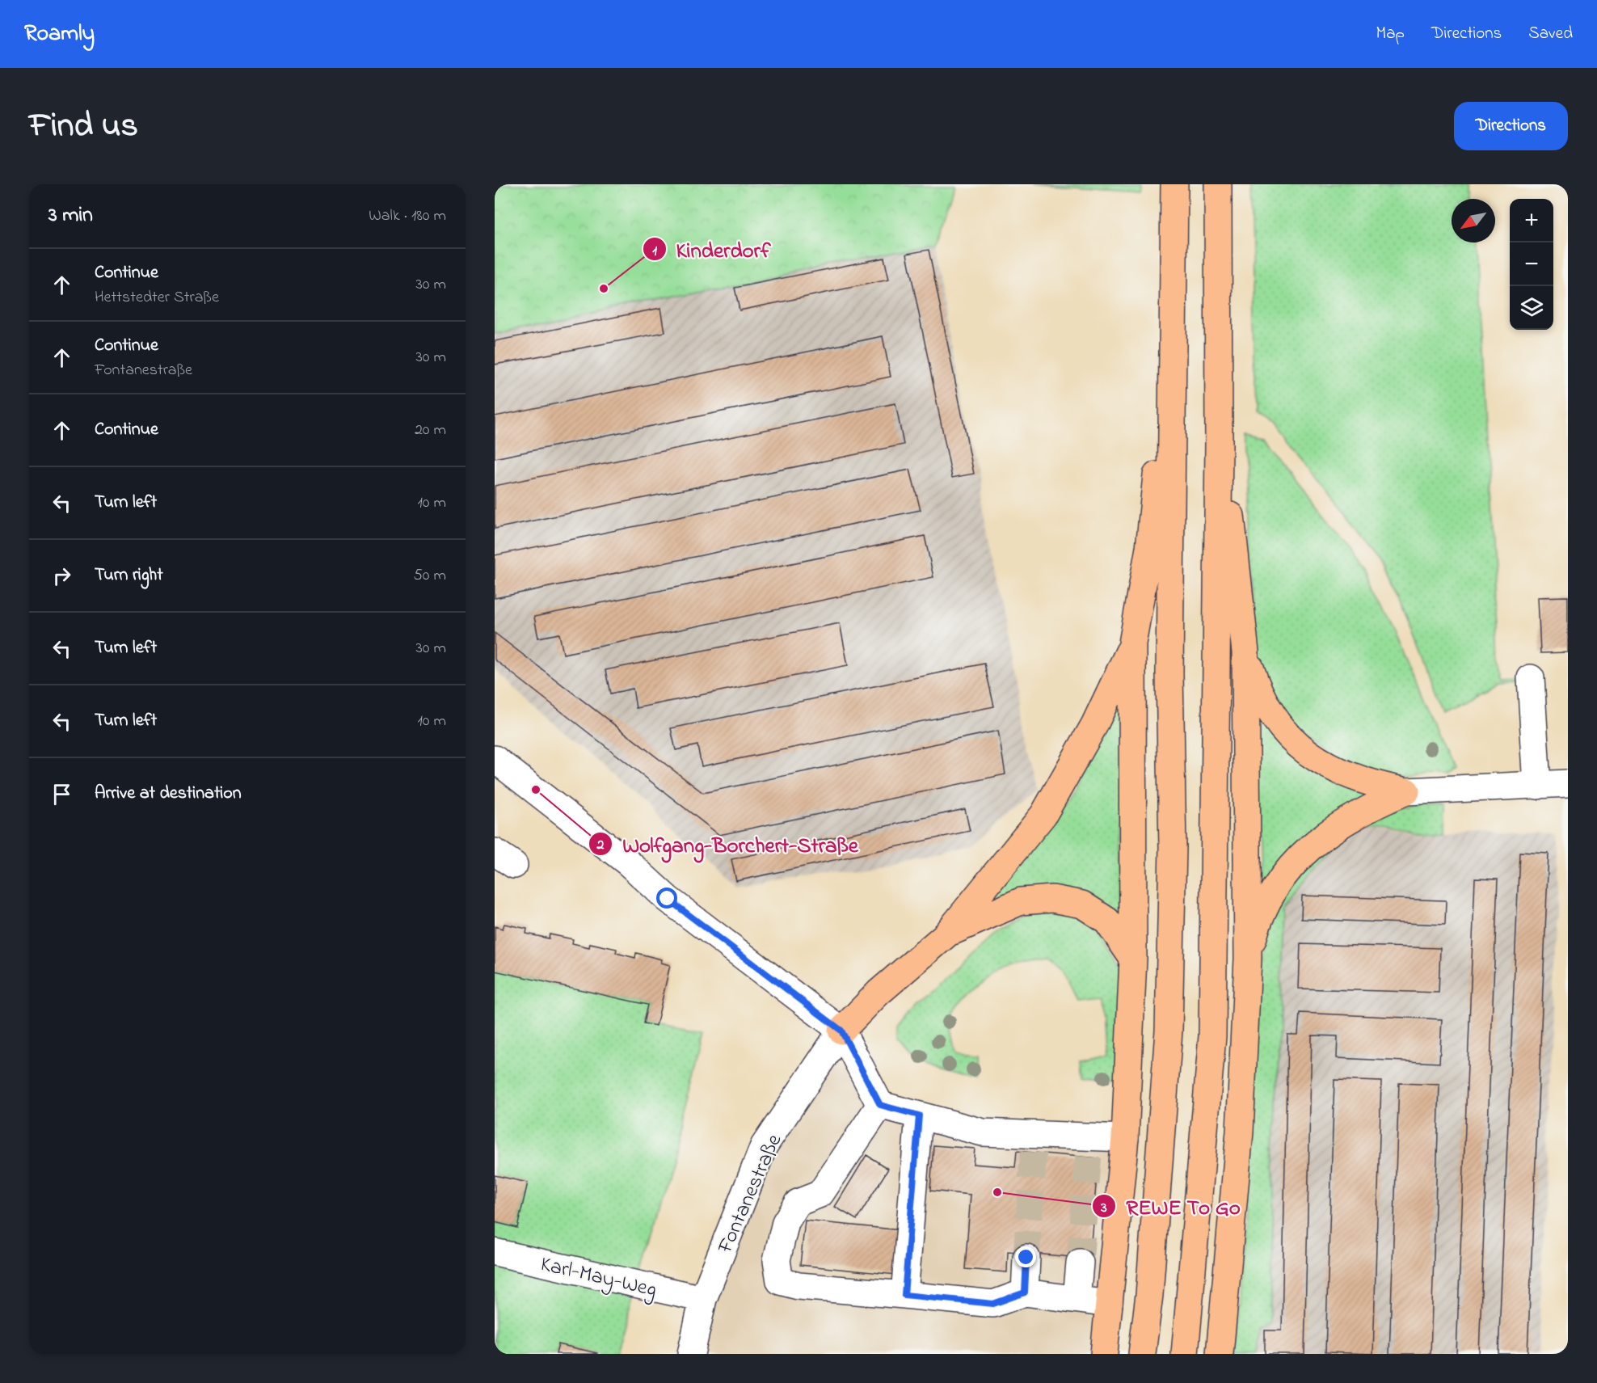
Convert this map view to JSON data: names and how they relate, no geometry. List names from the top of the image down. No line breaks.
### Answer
{"streets":{"street":["Fontanestraße","Karl-May-Weg"]},"crossings":[["Fontanestraße","Karl-May-Weg"]],"places":["Kinderdorf","Wolfgang-Borchert-Straße","REWE To Go"],"north":"bottom left","page":{"header":"Roamly","nav":["Map","Directions","Saved"],"title":"Find us","buttons":"Directions","heading":["3 min","Walk · 180 m"],"map_buttons":["+","−"],"list":[["Continue","Hettstedter Straße","30 m"],["Continue","Fontanestraße","30 m"],["Continue","20 m"],["Turn left","10 m"],["Turn right","50 m"],["Turn left","30 m"],["Turn left","10 m"],"Arrive at destination"]}}
